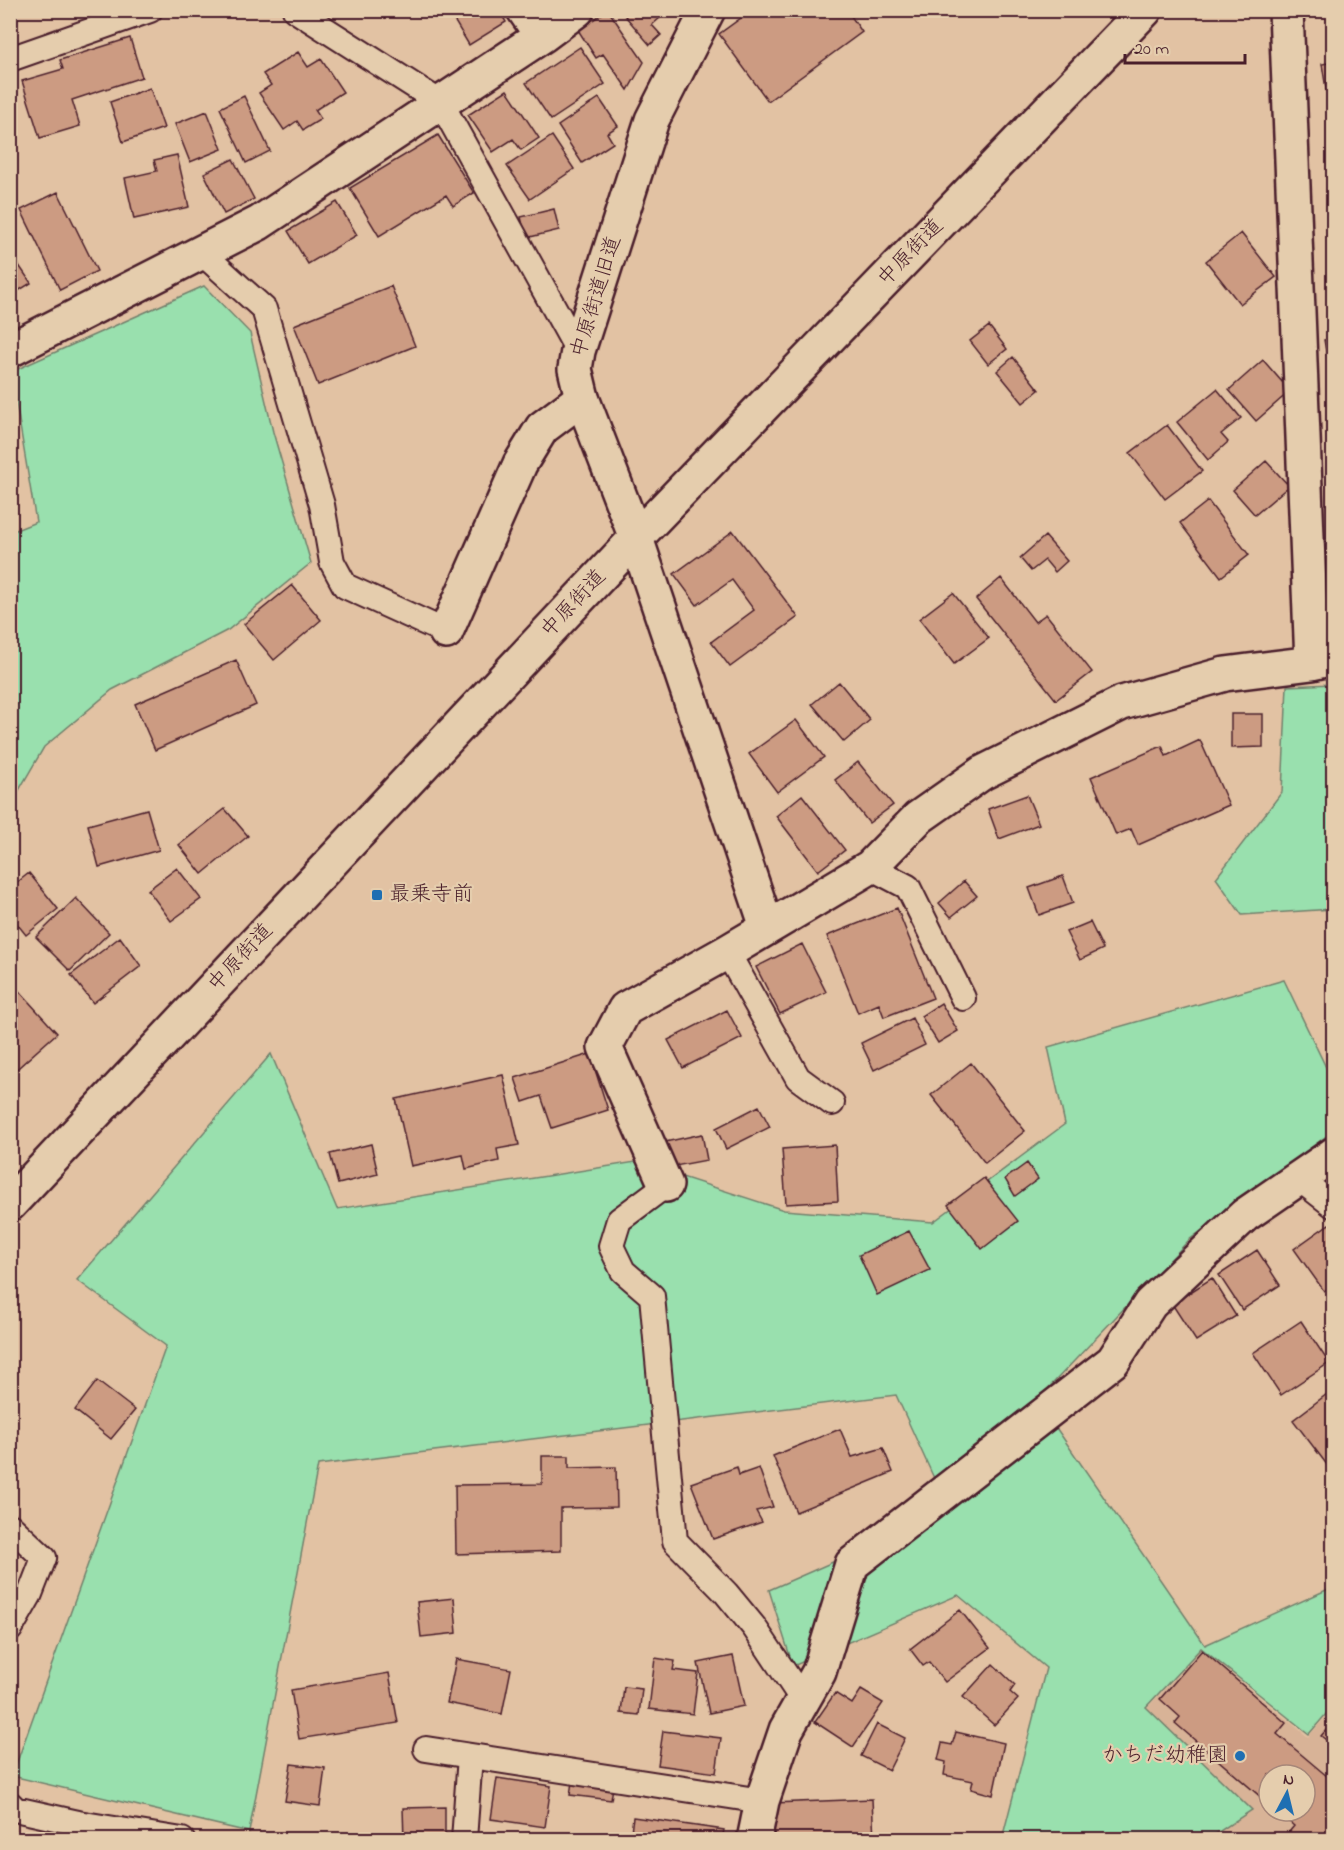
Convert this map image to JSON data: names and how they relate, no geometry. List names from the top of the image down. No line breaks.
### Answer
{"streets":{"street":["中原街道","中原街道旧道"]},"crossings":[["中原街道","中原街道旧道"]],"places":{"transit":["最乗寺前"],"other":["かちだ幼稚園"]},"scale_bar":"20 m","north":"top"}
